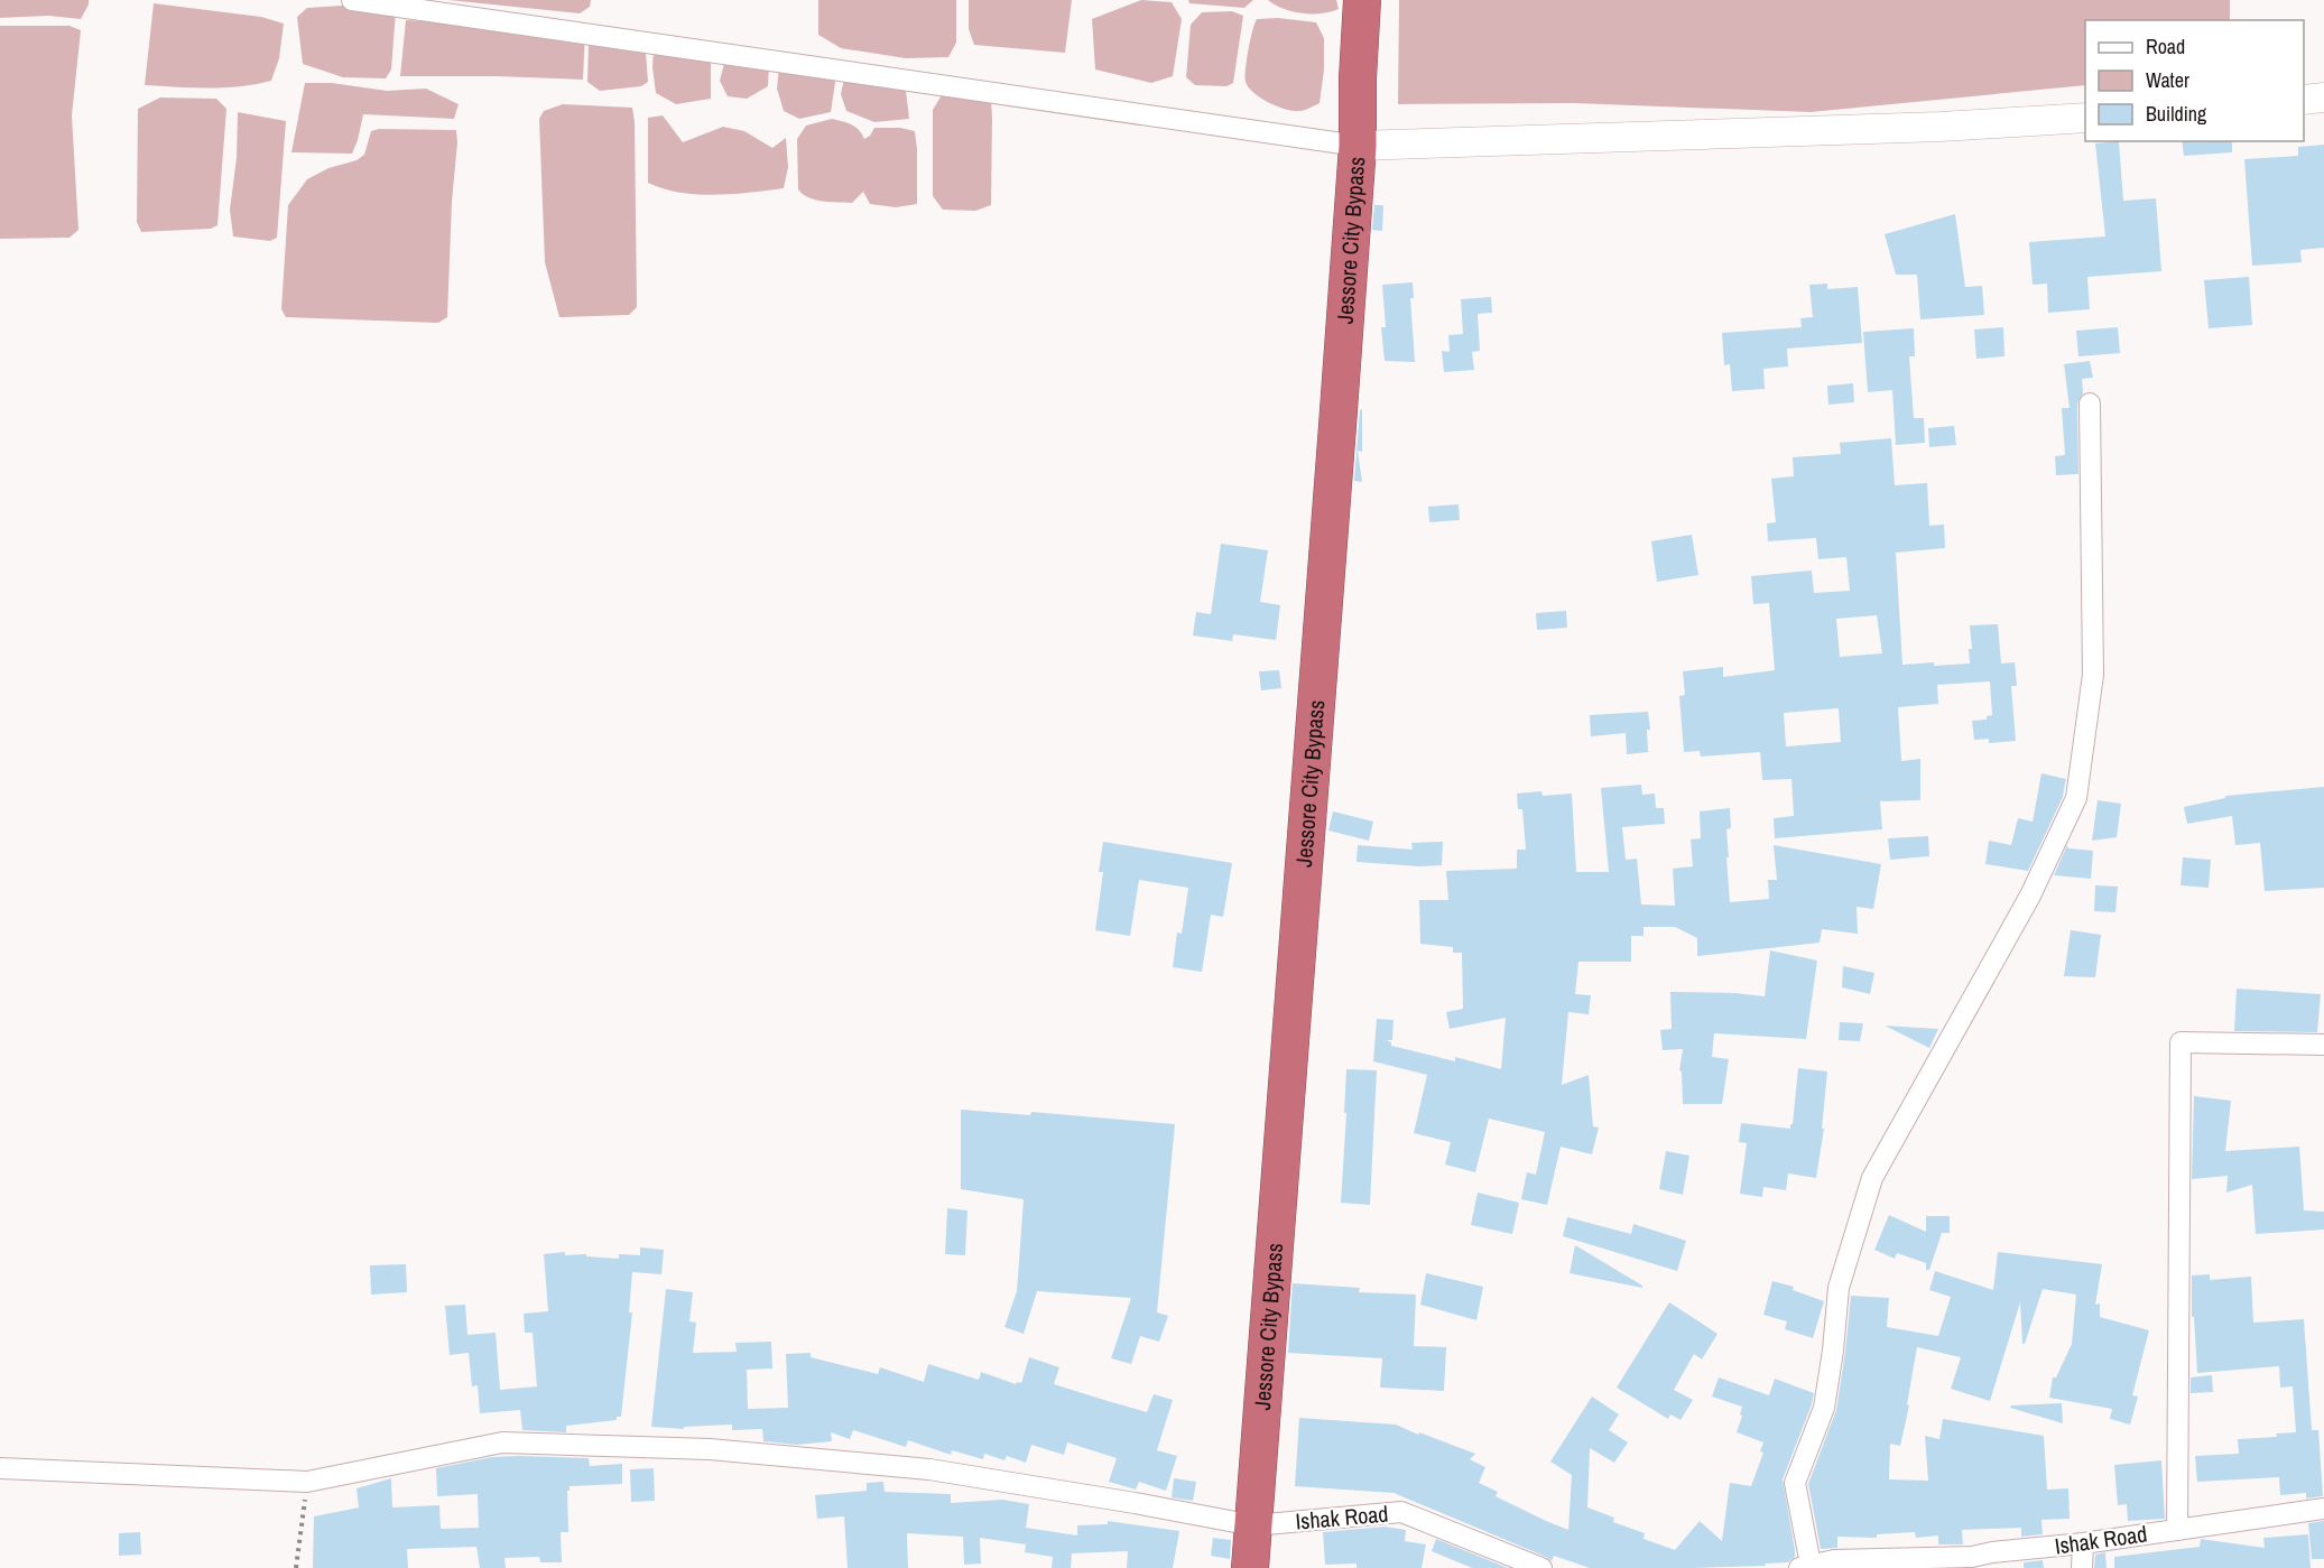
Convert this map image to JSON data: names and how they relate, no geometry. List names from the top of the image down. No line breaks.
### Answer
{"streets":{"highway":["Jessore City Bypass"],"street":["Ishak Road"]},"crossings":[["Jessore City Bypass","Ishak Road"]],"legend":["Road","Water","Building"]}
